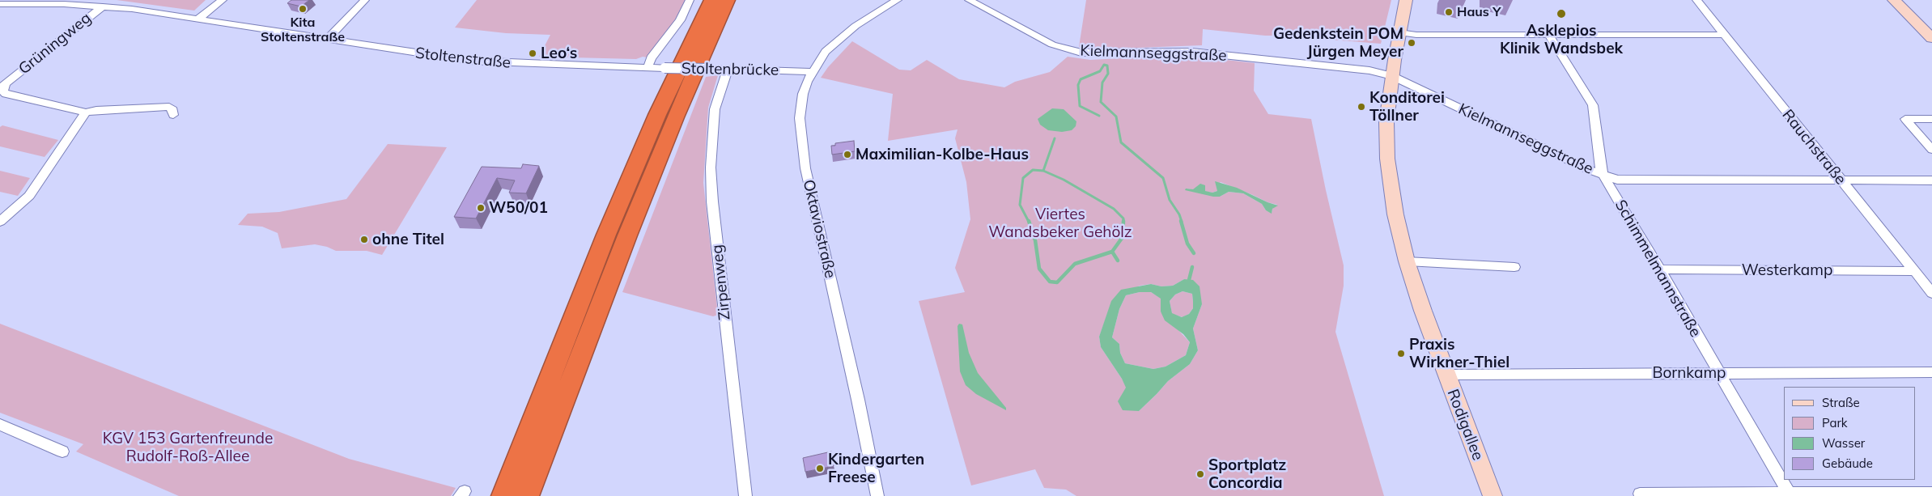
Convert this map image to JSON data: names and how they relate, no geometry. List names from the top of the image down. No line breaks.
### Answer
{"streets":{"main road":["Rodigallee"],"street":["Grüningweg","Kielmannseggstraße","Stoltenstraße","Stoltenbrücke","Rauchstraße","Oktaviostraße","Schimmelmannstraße","Westerkamp","Zirpenweg","Bornkamp"]},"crossings":[["Grüningweg","Stoltenstraße"],["Kielmannseggstraße","Rauchstraße"],["Kielmannseggstraße","Schimmelmannstraße"],["Kielmannseggstraße","Rodigallee"],["Stoltenstraße","Stoltenbrücke"],["Stoltenbrücke","Oktaviostraße"],["Stoltenbrücke","Zirpenweg"],["Rauchstraße","Westerkamp"],["Schimmelmannstraße","Westerkamp"],["Schimmelmannstraße","Bornkamp"],["Bornkamp","Rodigallee"]],"parks":["Viertes Wandsbeker Gehölz","KGV 153 Gartenfreunde Rudolf-Roß-Allee"],"places":["Kita Stoltenstraße","Haus Y","Asklepios Klinik Wandsbek","Gedenkstein POM Jürgen Meyer","Leo‘s","Konditorei Töllner","Maximilian-Kolbe-Haus","W50/01","ohne Titel","Praxis Wirkner-Thiel","Kindergarten Freese","Sportplatz Concordia"],"legend":["Straße","Park","Wasser","Gebäude"]}
